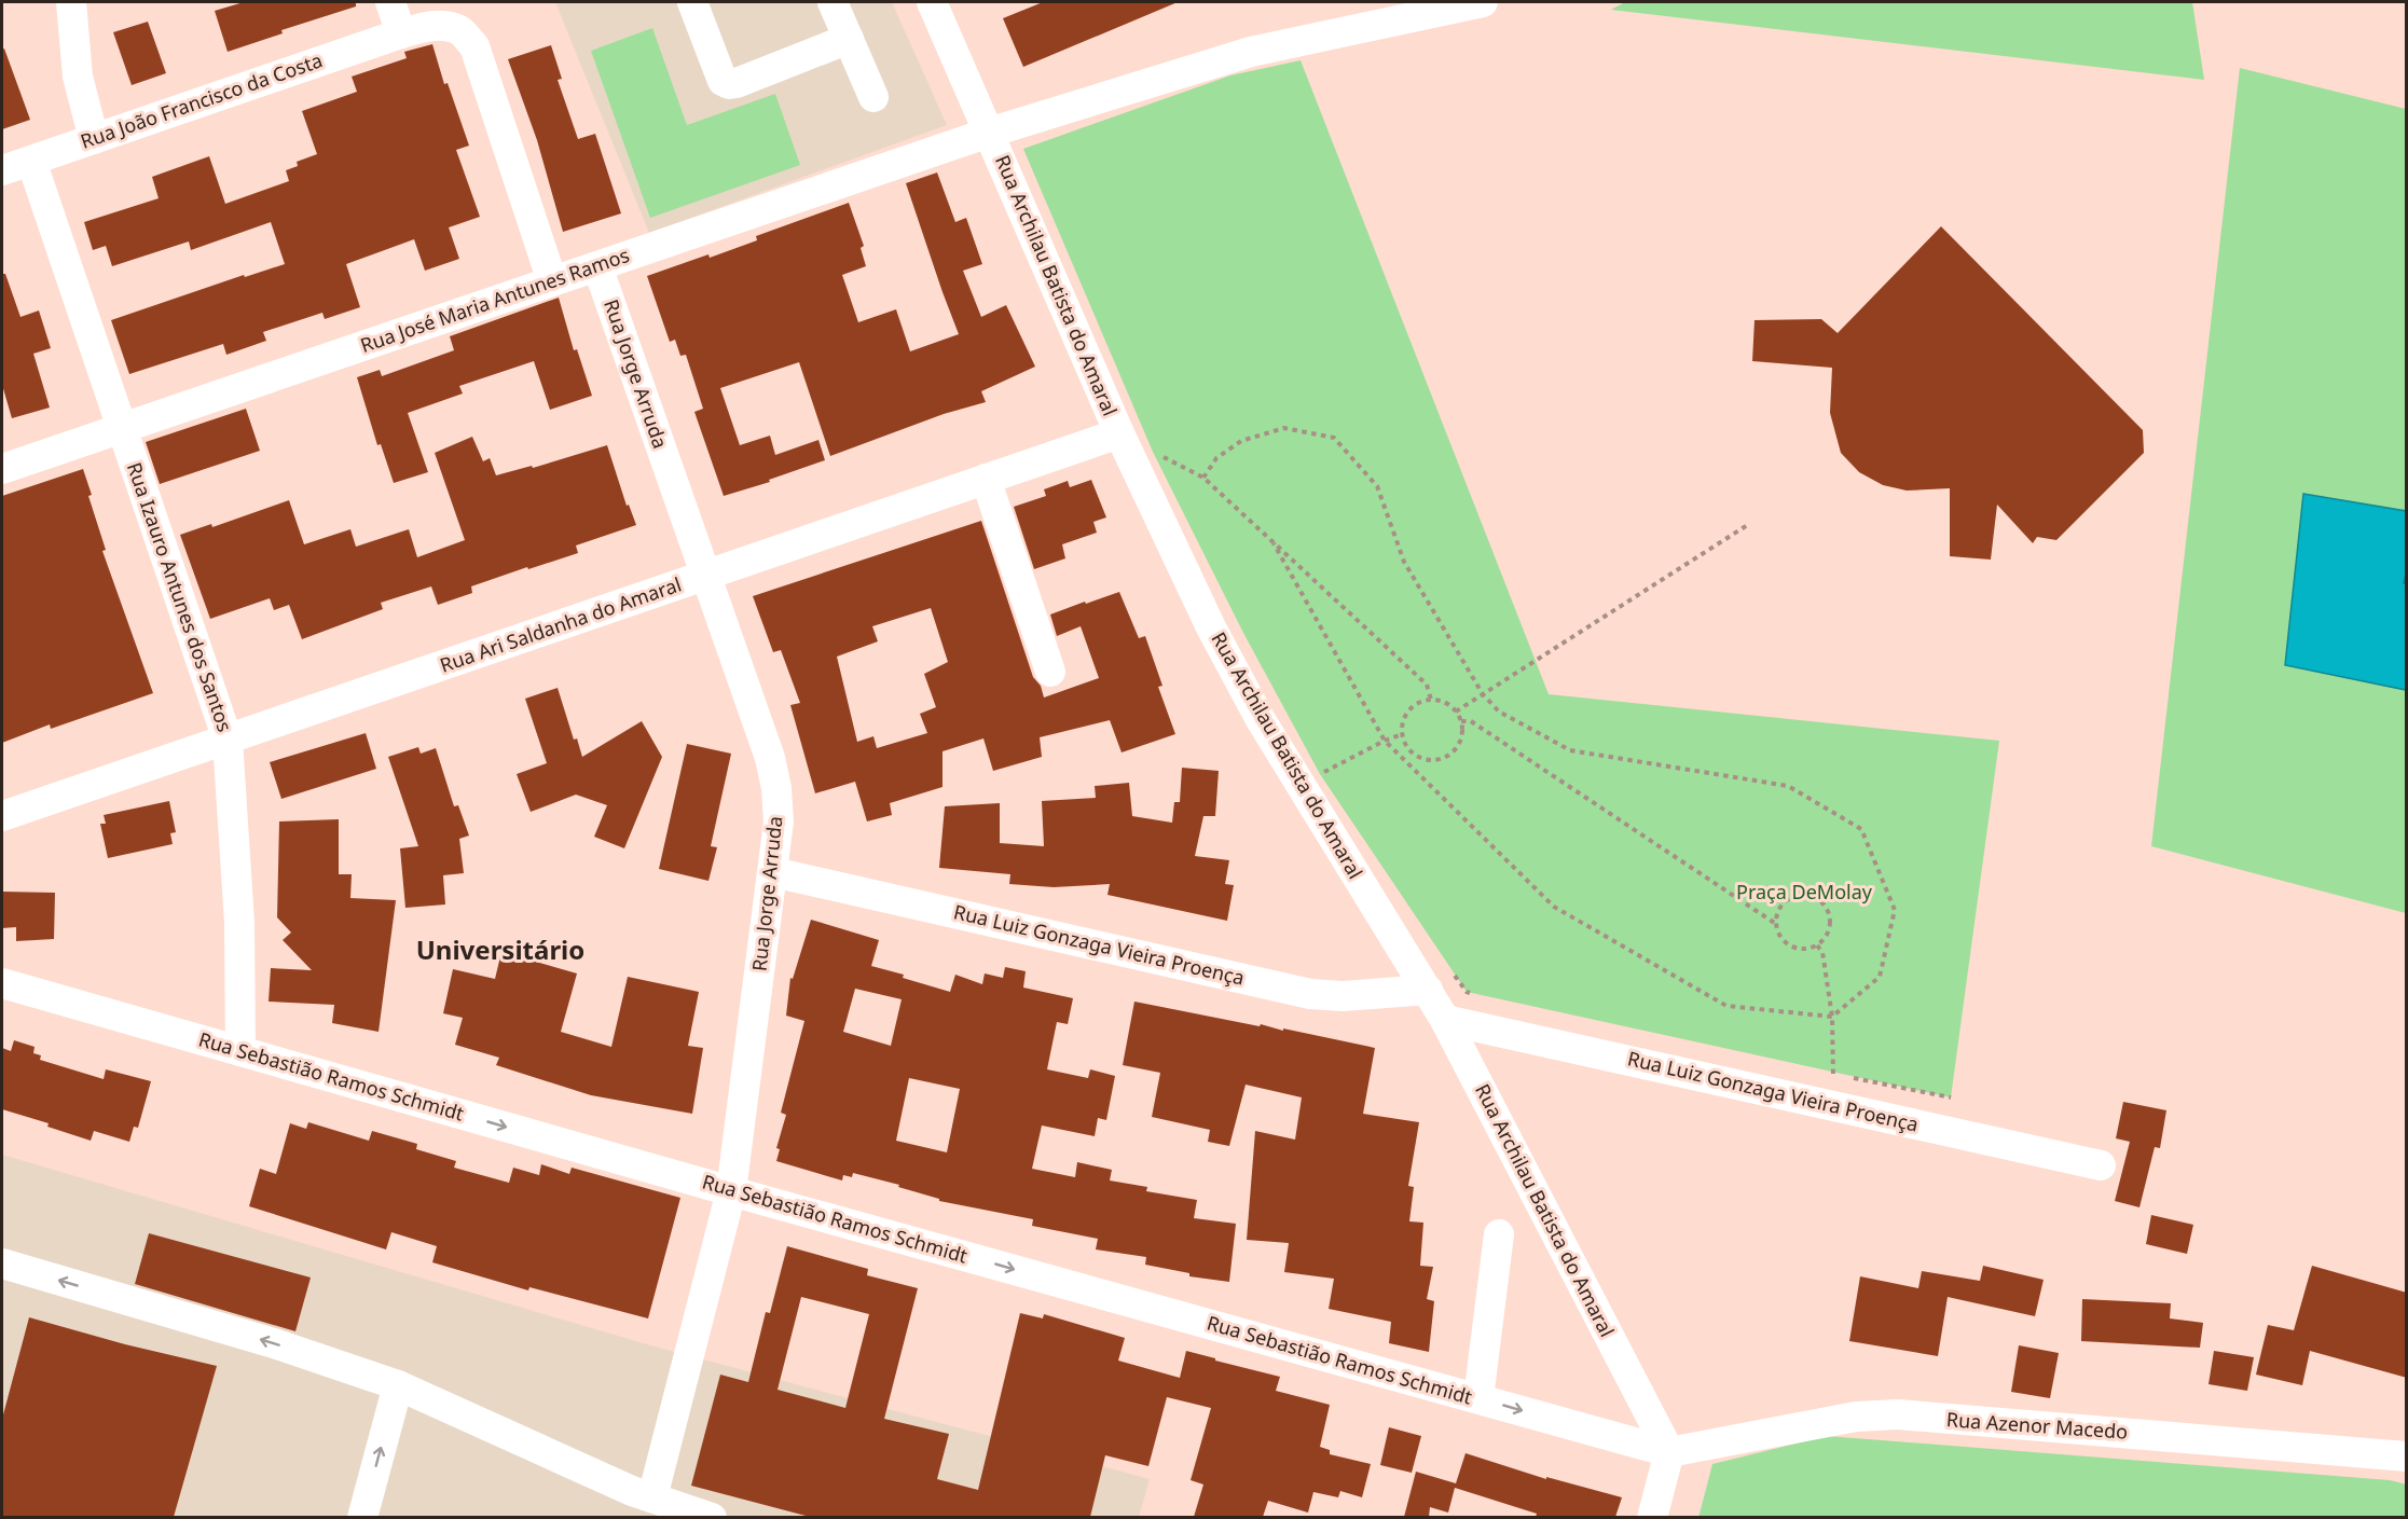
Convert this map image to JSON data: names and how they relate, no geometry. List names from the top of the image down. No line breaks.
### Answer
{"streets":{"street":["Rua João Francisco da Costa","Rua Archilau Batista do Amaral","Rua José Maria Antunes Ramos","Rua Jorge Arruda","Rua Izauro Antunes dos Santos","Rua Ari Saldanha do Amaral","Rua Luiz Gonzaga Vieira Proença","Rua Sebastião Ramos Schmidt","Rua Azenor Macedo"]},"crossings":[["Rua João Francisco da Costa","Rua Izauro Antunes dos Santos"],["Rua Archilau Batista do Amaral","Rua José Maria Antunes Ramos"],["Rua Archilau Batista do Amaral","Rua Ari Saldanha do Amaral"],["Rua Archilau Batista do Amaral","Rua Luiz Gonzaga Vieira Proença"],["Rua Archilau Batista do Amaral","Rua Sebastião Ramos Schmidt"],["Rua Archilau Batista do Amaral","Rua Azenor Macedo"],["Rua José Maria Antunes Ramos","Rua Jorge Arruda"],["Rua José Maria Antunes Ramos","Rua Izauro Antunes dos Santos"],["Rua Jorge Arruda","Rua Ari Saldanha do Amaral"],["Rua Jorge Arruda","Rua Luiz Gonzaga Vieira Proença"],["Rua Jorge Arruda","Rua Sebastião Ramos Schmidt"],["Rua Izauro Antunes dos Santos","Rua Ari Saldanha do Amaral"],["Rua Izauro Antunes dos Santos","Rua Sebastião Ramos Schmidt"],["Rua Sebastião Ramos Schmidt","Rua Azenor Macedo"]],"one_way":["Rua Sebastião Ramos Schmidt"],"districts":["Universitário"],"parks":["Praça DeMolay"]}
